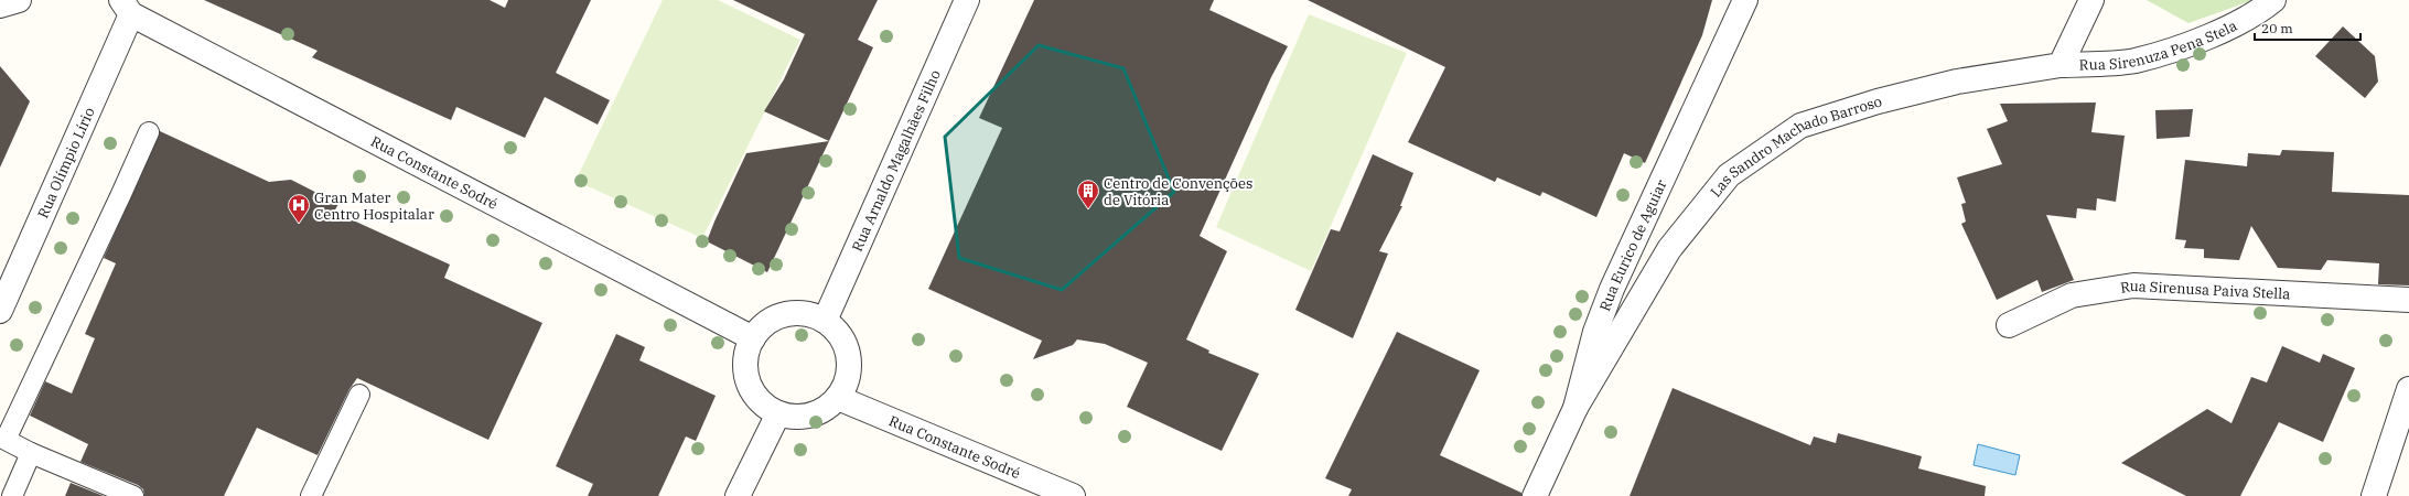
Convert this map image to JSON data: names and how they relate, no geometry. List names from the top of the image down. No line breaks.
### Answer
{"streets":{"street":["Rua Sirenuza Pena Stela","Las Sandro Machado Barroso","Rua Arnaldo Magalhães Filho","Rua Olímpio Lírio","Rua Constante Sodré","Rua Eurico de Aguiar","Rua Sirenusa Paiva Stella"]},"crossings":[["Rua Sirenuza Pena Stela","Las Sandro Machado Barroso"],["Las Sandro Machado Barroso","Rua Eurico de Aguiar"],["Rua Arnaldo Magalhães Filho","Rua Constante Sodré"],["Rua Olímpio Lírio","Rua Constante Sodré"]],"places":{"building":["Centro de Convenções de Vitória"],"hospital":["Gran Mater Centro Hospitalar"]},"scale_bar":"20 m"}
